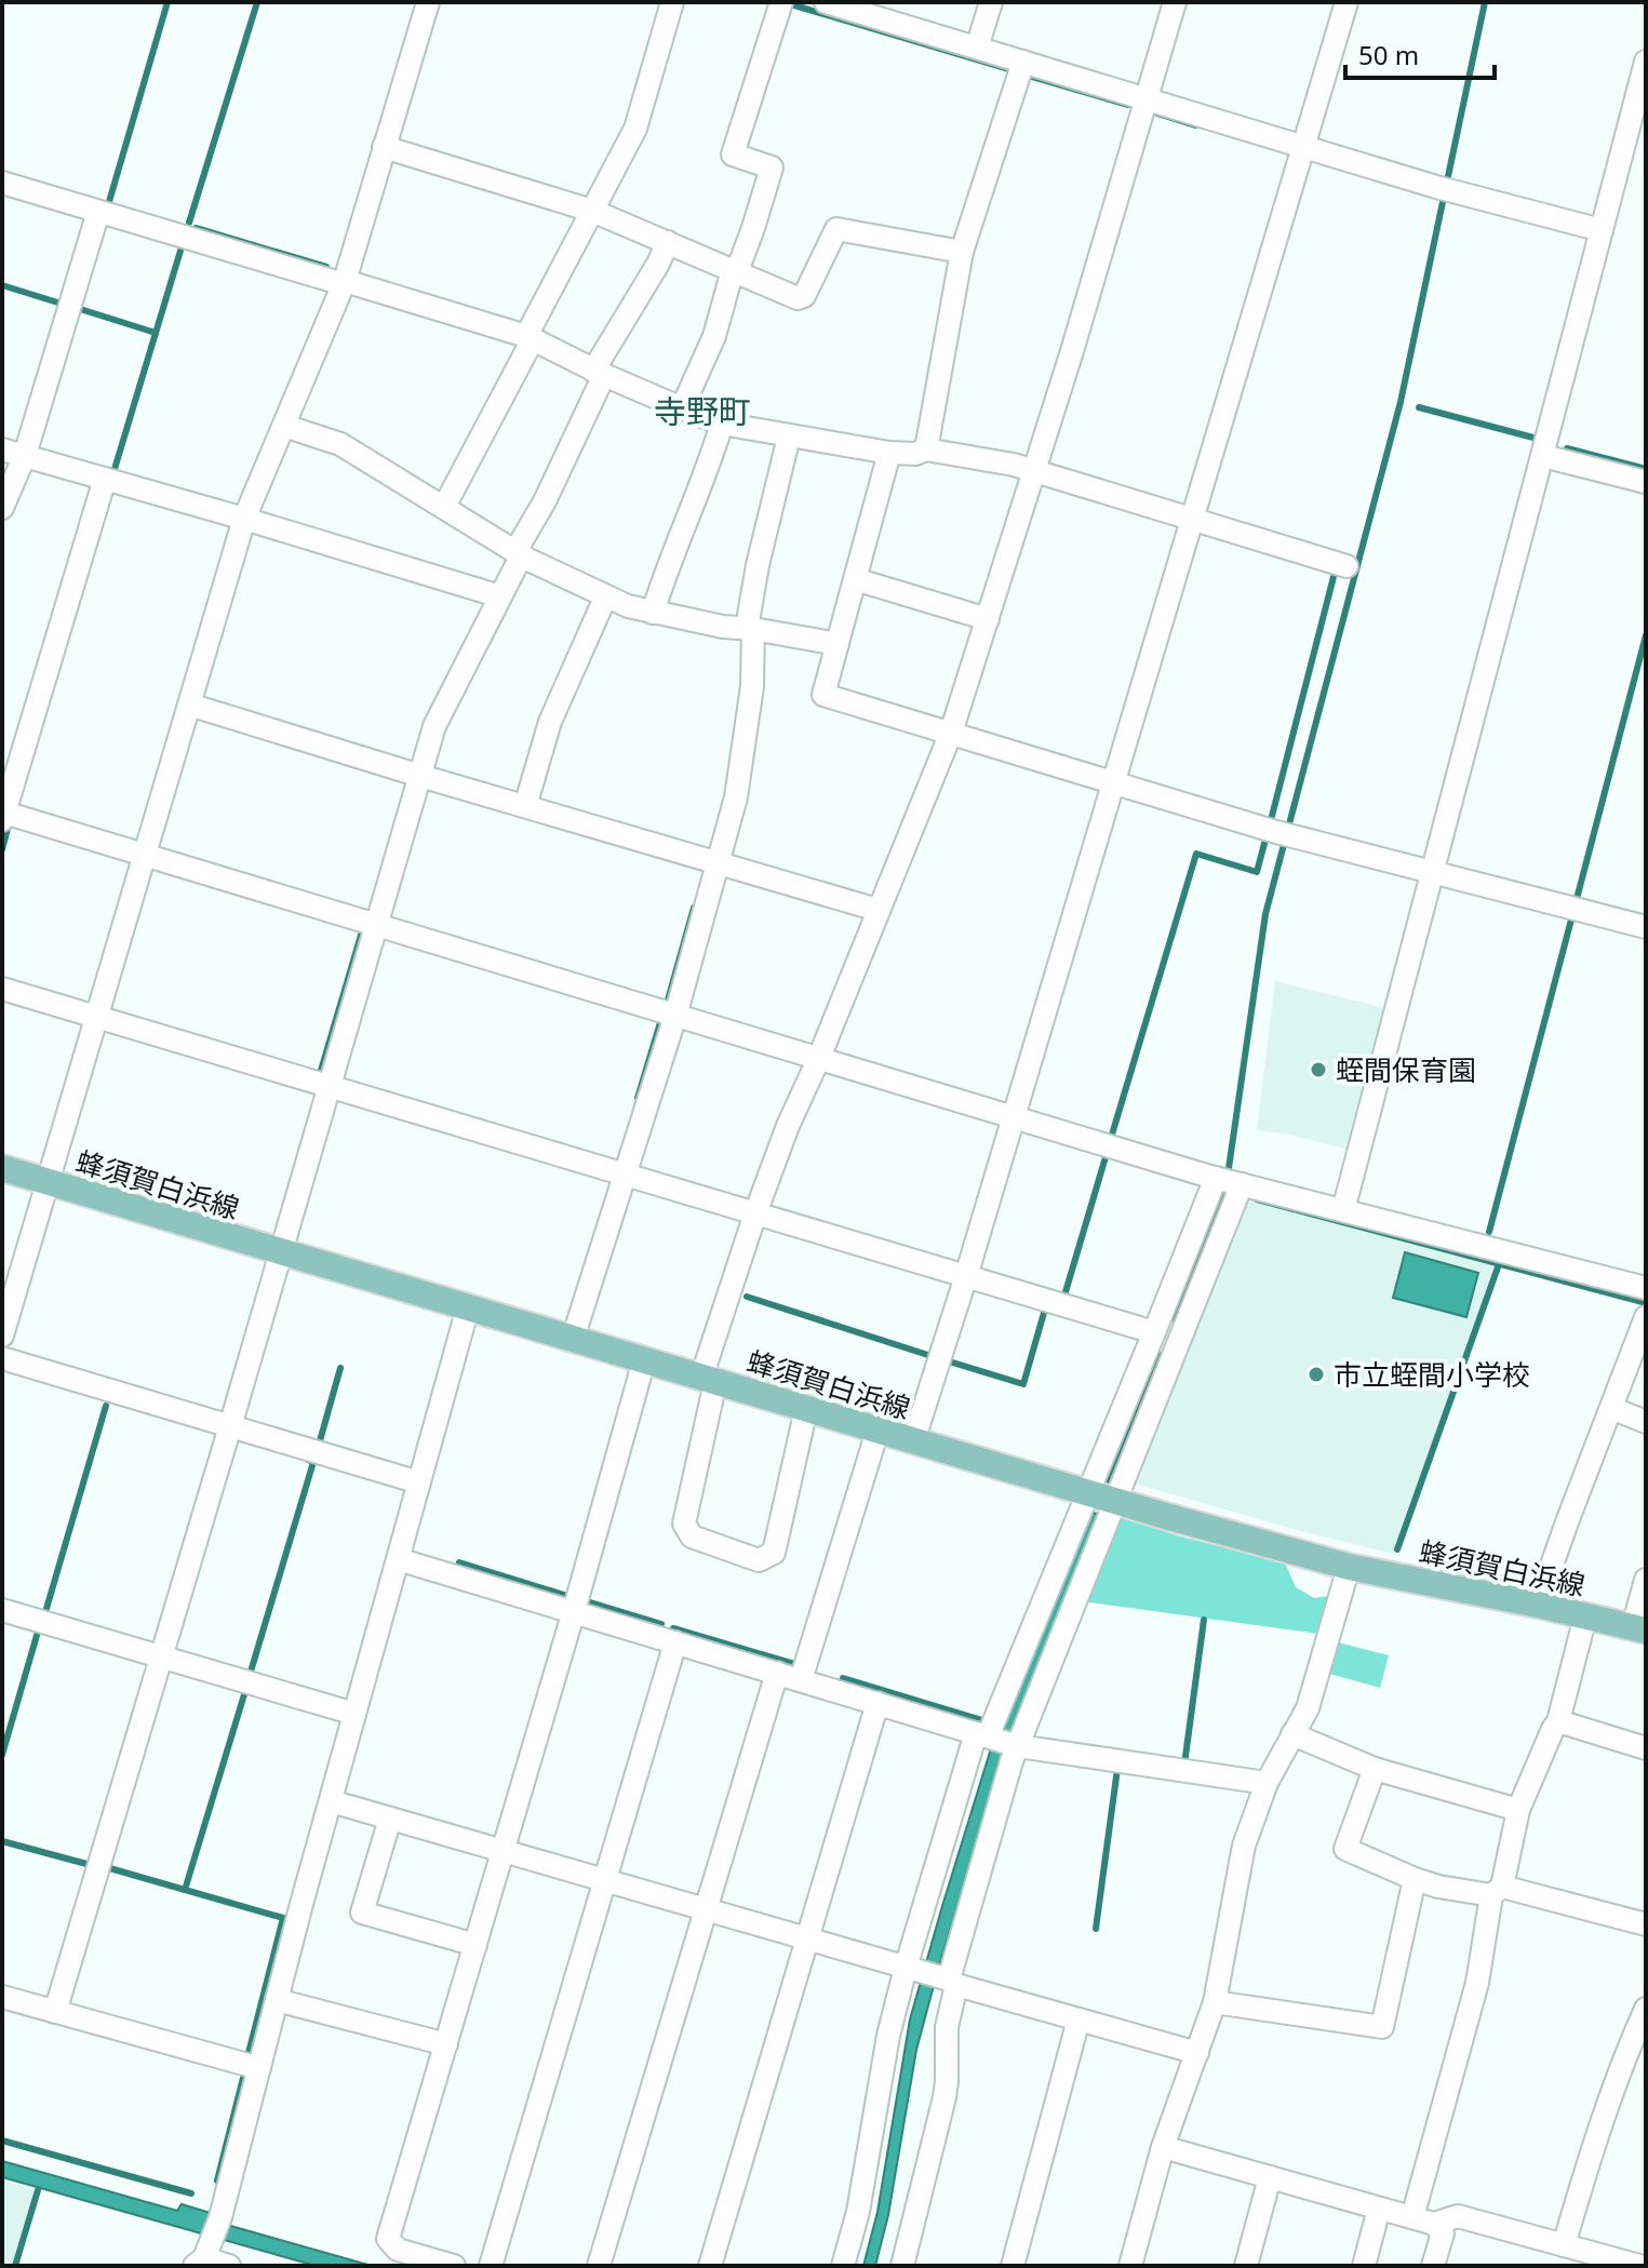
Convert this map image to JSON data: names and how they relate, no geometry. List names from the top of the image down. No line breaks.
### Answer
{"streets":{"main road":["蜂須賀白浜線"]},"districts":["寺野町"],"places":["蛭間保育園","市立蛭間小学校"],"scale_bar":"50 m"}
